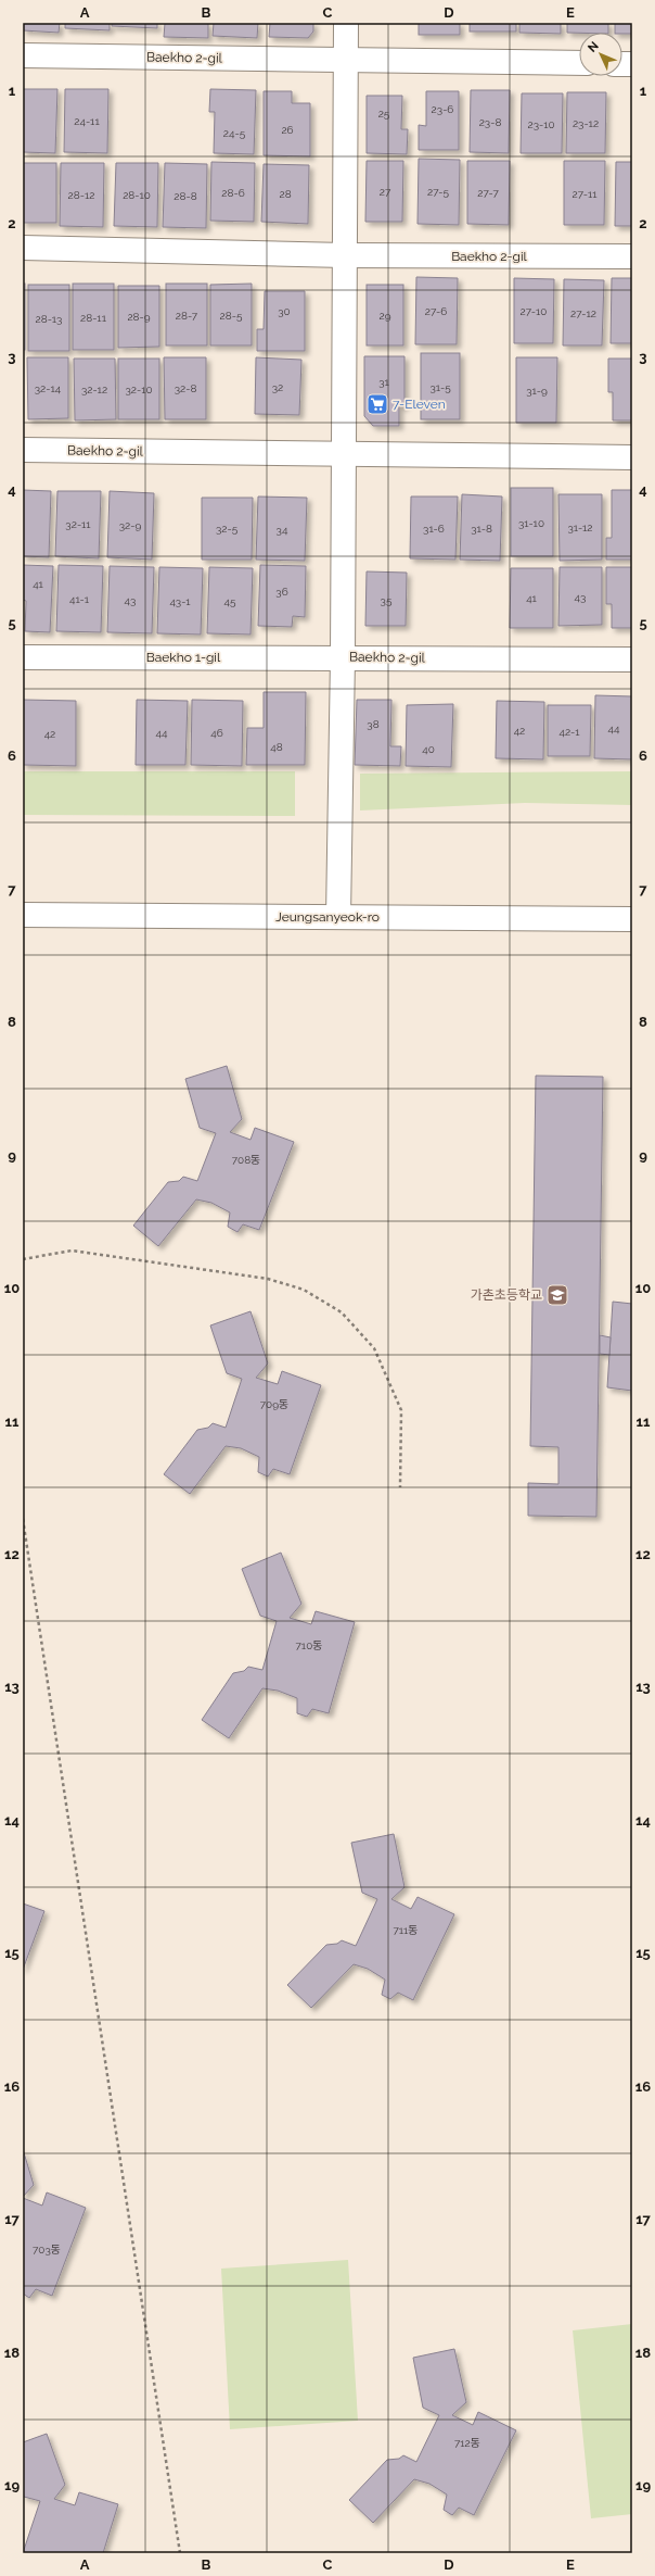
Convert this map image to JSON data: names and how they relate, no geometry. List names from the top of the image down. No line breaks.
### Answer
{"streets":{"street":["Baekho 2-gil","Baekho 1-gil","Jeungsanyeok-ro"]},"crossings":[["Baekho 2-gil","Baekho 1-gil"]],"places":{"supermarket":["7-Eleven"],"school or university":["가촌초등학교"]},"house_numbers":["23-6","25","24-11","23-8","23-12","23-10","26","24-5","27","27-5","28-6","27-7","28","27-11","28-12","28-10","28-8","30","27-6","27-10","27-12","28-7","28-5","29","28-9","28-11","28-13","31","32","31-5","32-14","32-8","32-12","32-10","31-9","31-10","32-11","32-9","31-12","32-5","31-6","31-8","34","41","36","43","41","41-1","43","35","43-1","45","38","44","42","42-1","44","46","42","48","40","708동","709동","710동","711동","703동","712동"],"north":"top left","grid":{"columns":["A","B","C","D","E"],"rows":["1","2","3","4","5","6","7","8","9","10","11","12","13","14","15","16","17","18","19"]}}
